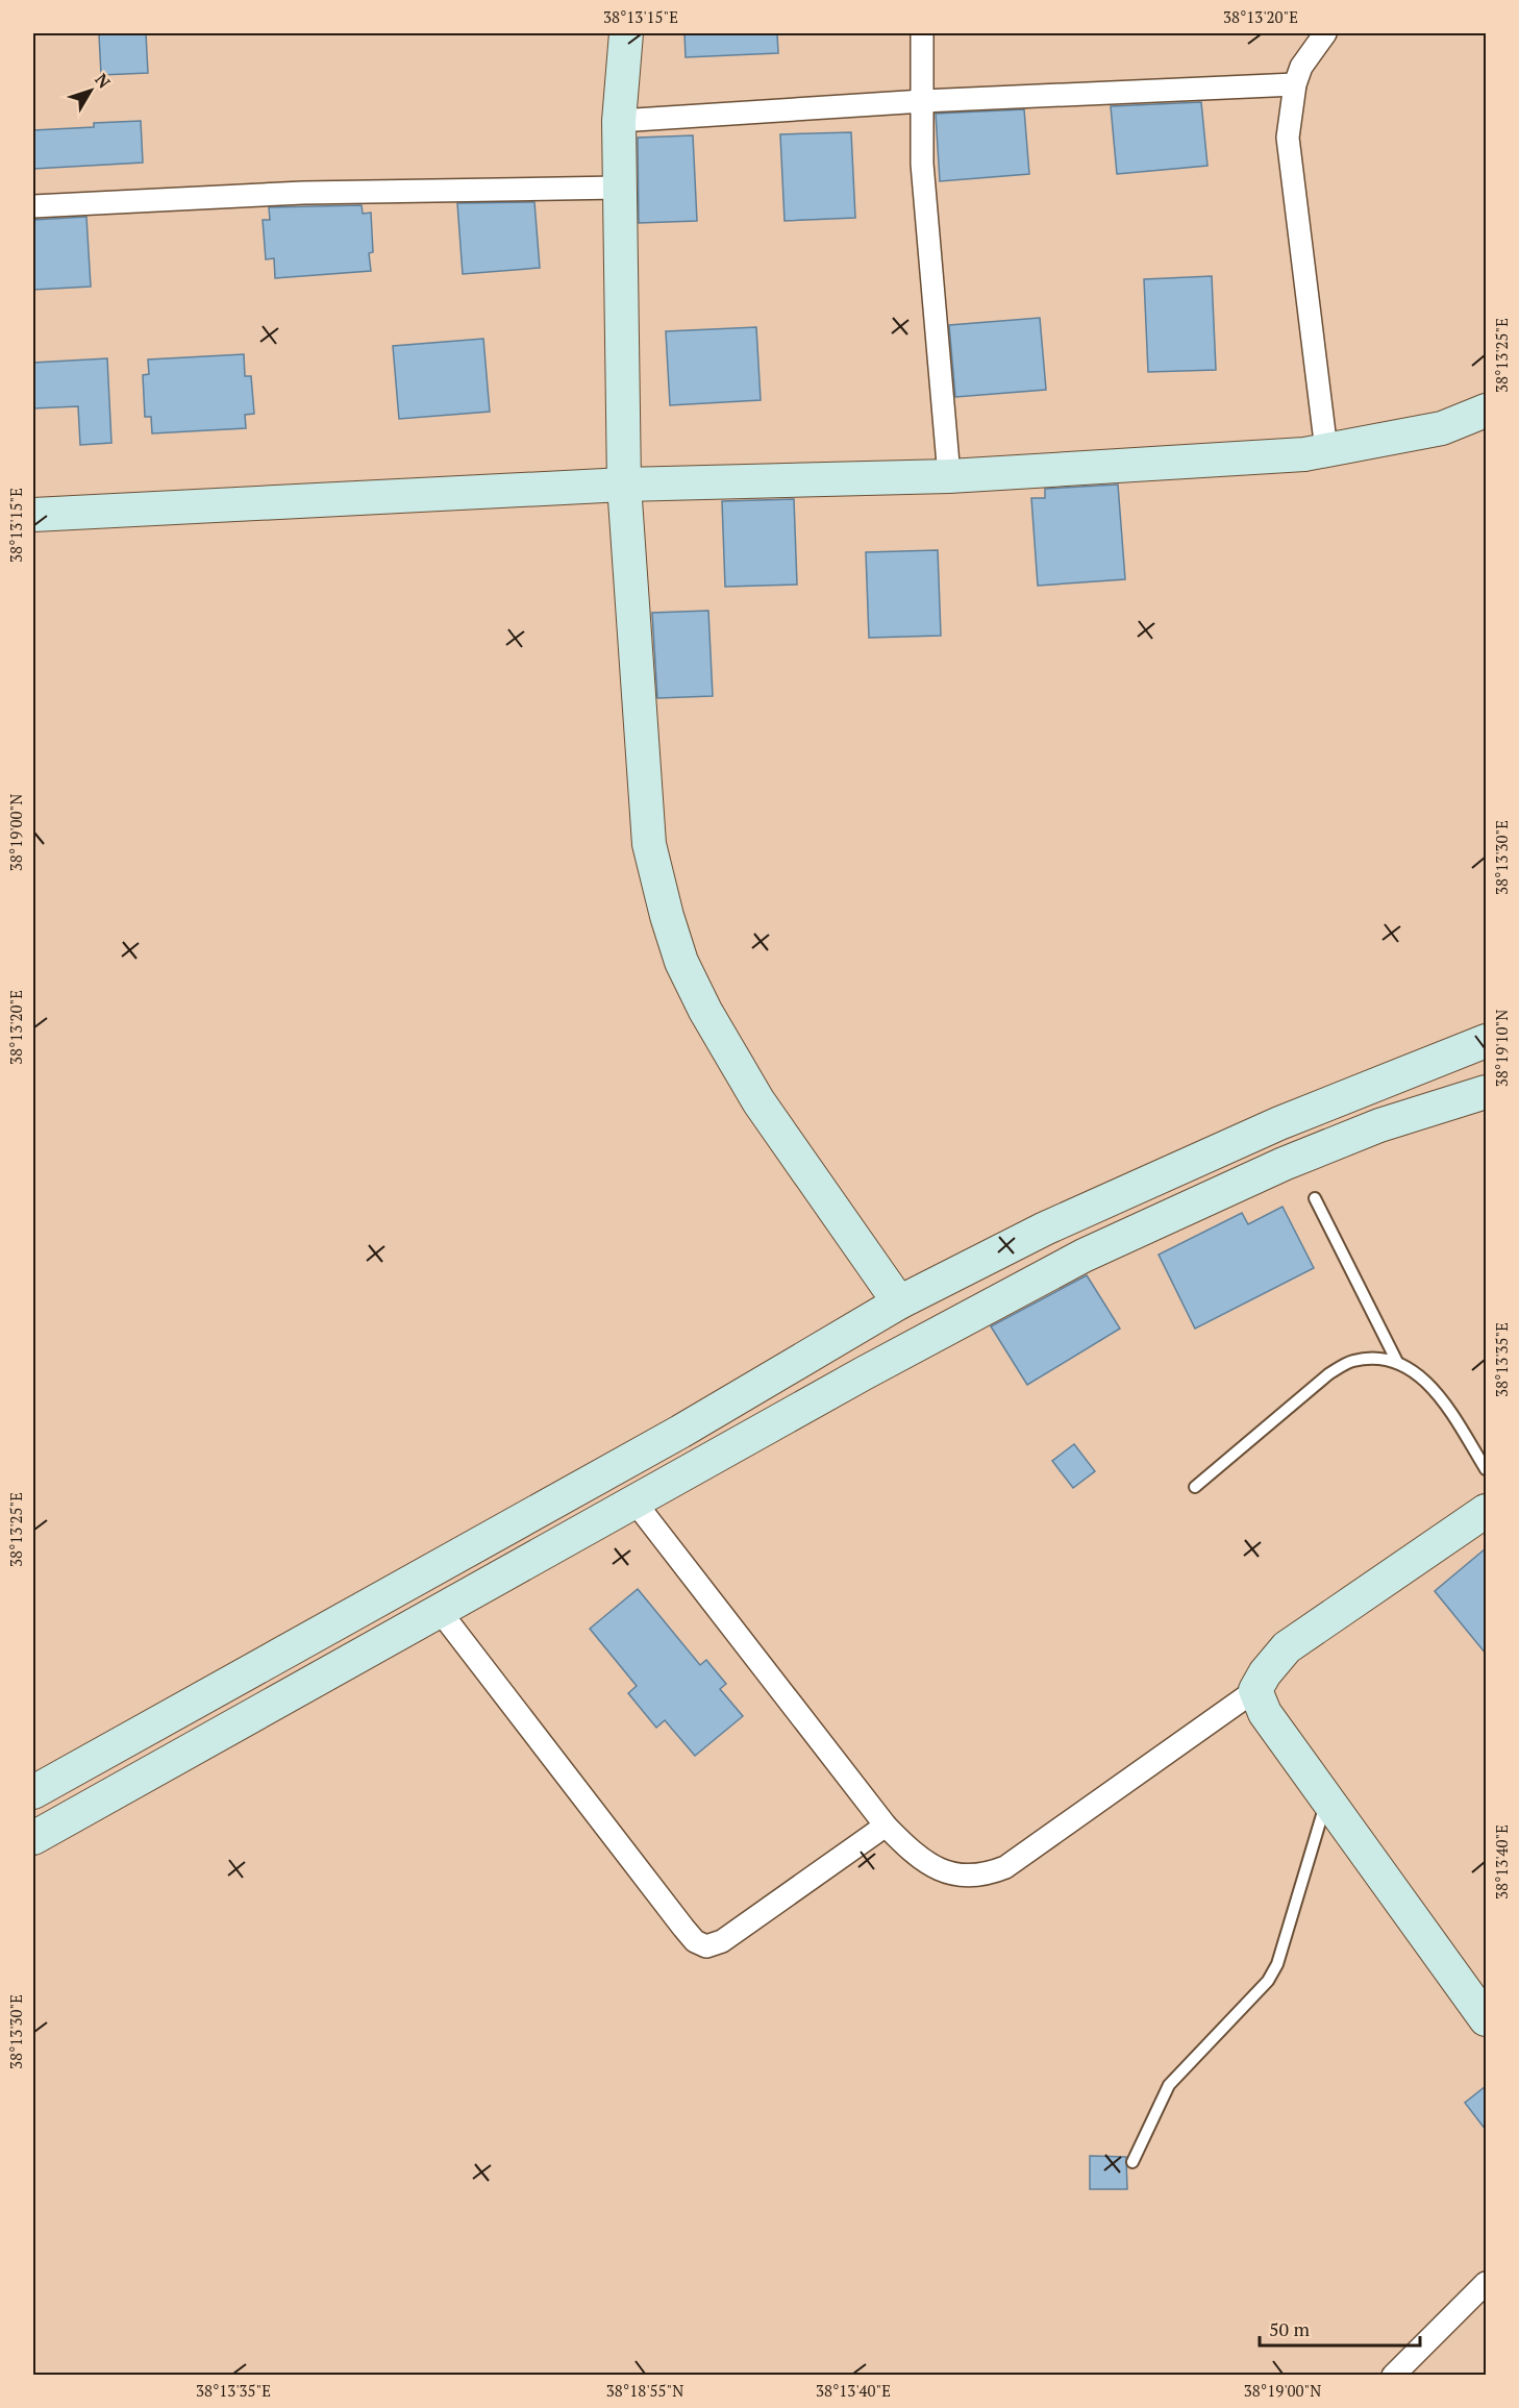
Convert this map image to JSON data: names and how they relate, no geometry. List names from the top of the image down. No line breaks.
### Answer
{"scale_bar":"50 m","north":"top right","coordinates":["38°13'15\"E","38°13'20\"E","38°13'25\"E","38°19'00\"N","38°13'30\"E","38°19'10\"N","38°13'35\"E","38°13'40\"E","38°18'55\"N"]}
